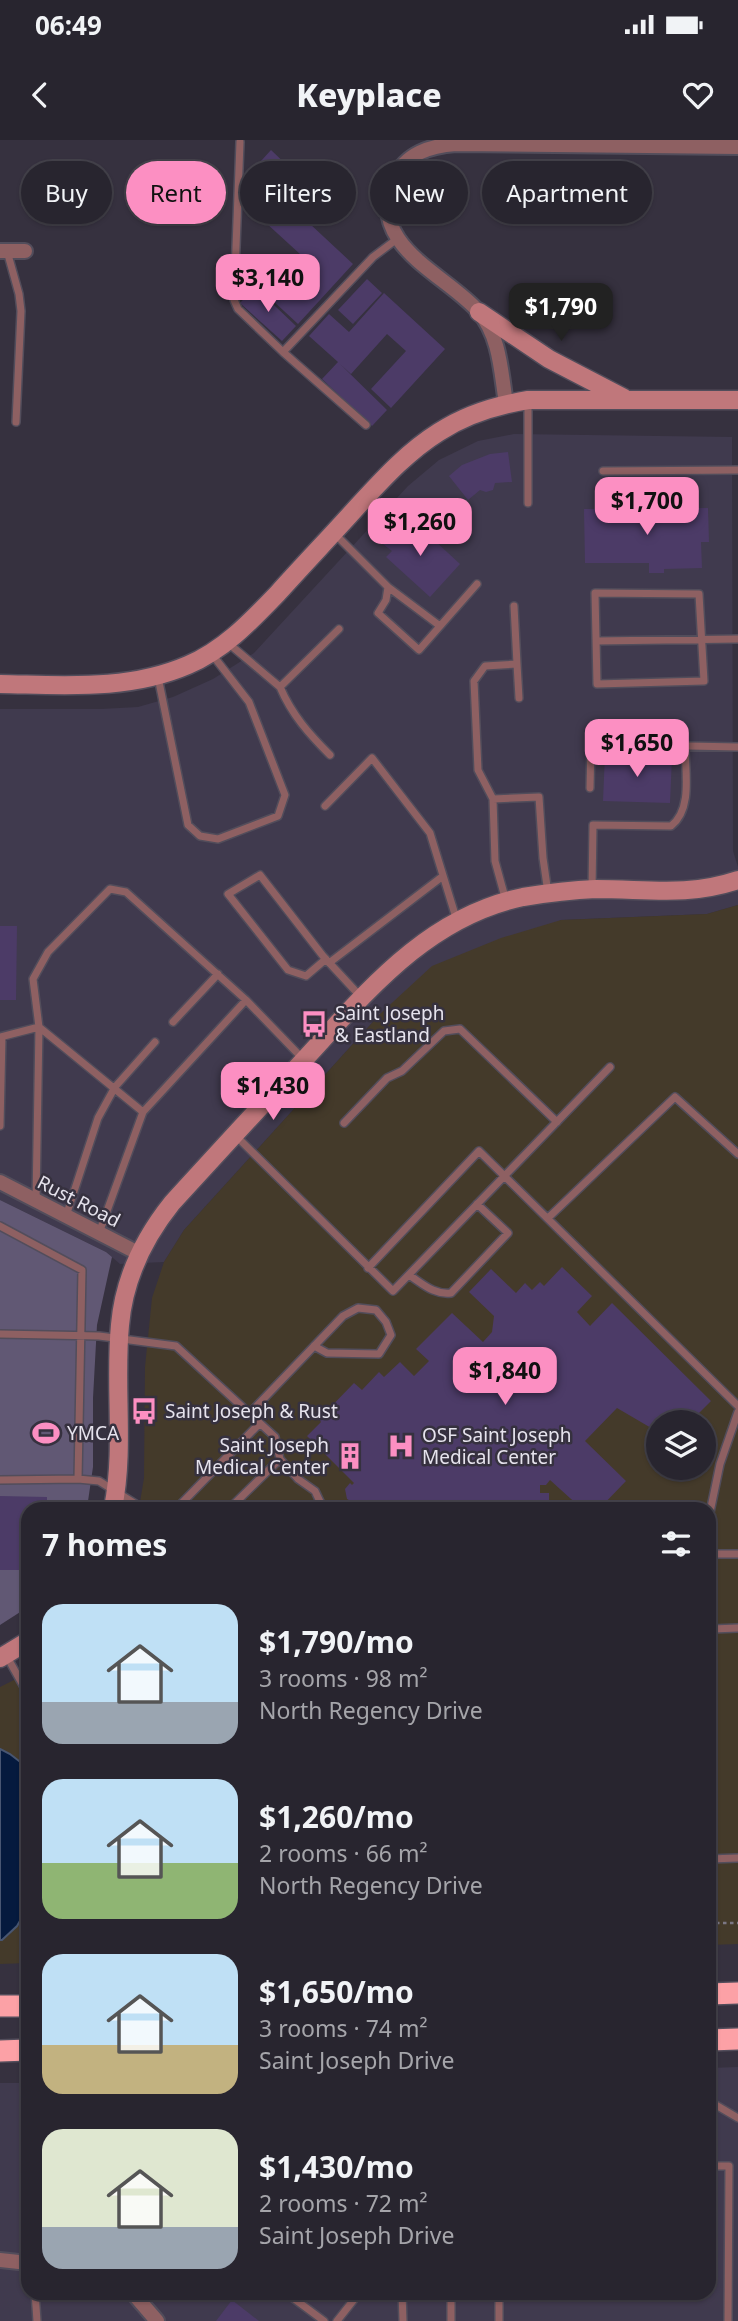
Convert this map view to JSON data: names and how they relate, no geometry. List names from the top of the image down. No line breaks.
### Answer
{"streets":{"street":["Rust Road"]},"places":{"bus stop":["Saint Joseph & Eastland","Saint Joseph & Rust"],"sports":["YMCA"],"hospital":["OSF Saint Joseph Medical Center"],"building":["Saint Joseph Medical Center"]},"page":{"status":"06:49","header":"Keyplace","chip":["Buy","Rent","Filters","New","Apartment"],"price":["$3,140","$1,790","$1,700","$1,260","$1,650","$1,430","$1,840"],"heading":"7 homes","list":[{"name":"$1,790/mo","note":"3 rooms · 98 m² · North Regency Drive"},{"name":"$1,260/mo","note":"2 rooms · 66 m² · North Regency Drive"},{"name":"$1,650/mo","note":"3 rooms · 74 m² · Saint Joseph Drive"},{"name":"$1,430/mo","note":"2 rooms · 72 m² · Saint Joseph Drive"}]}}
